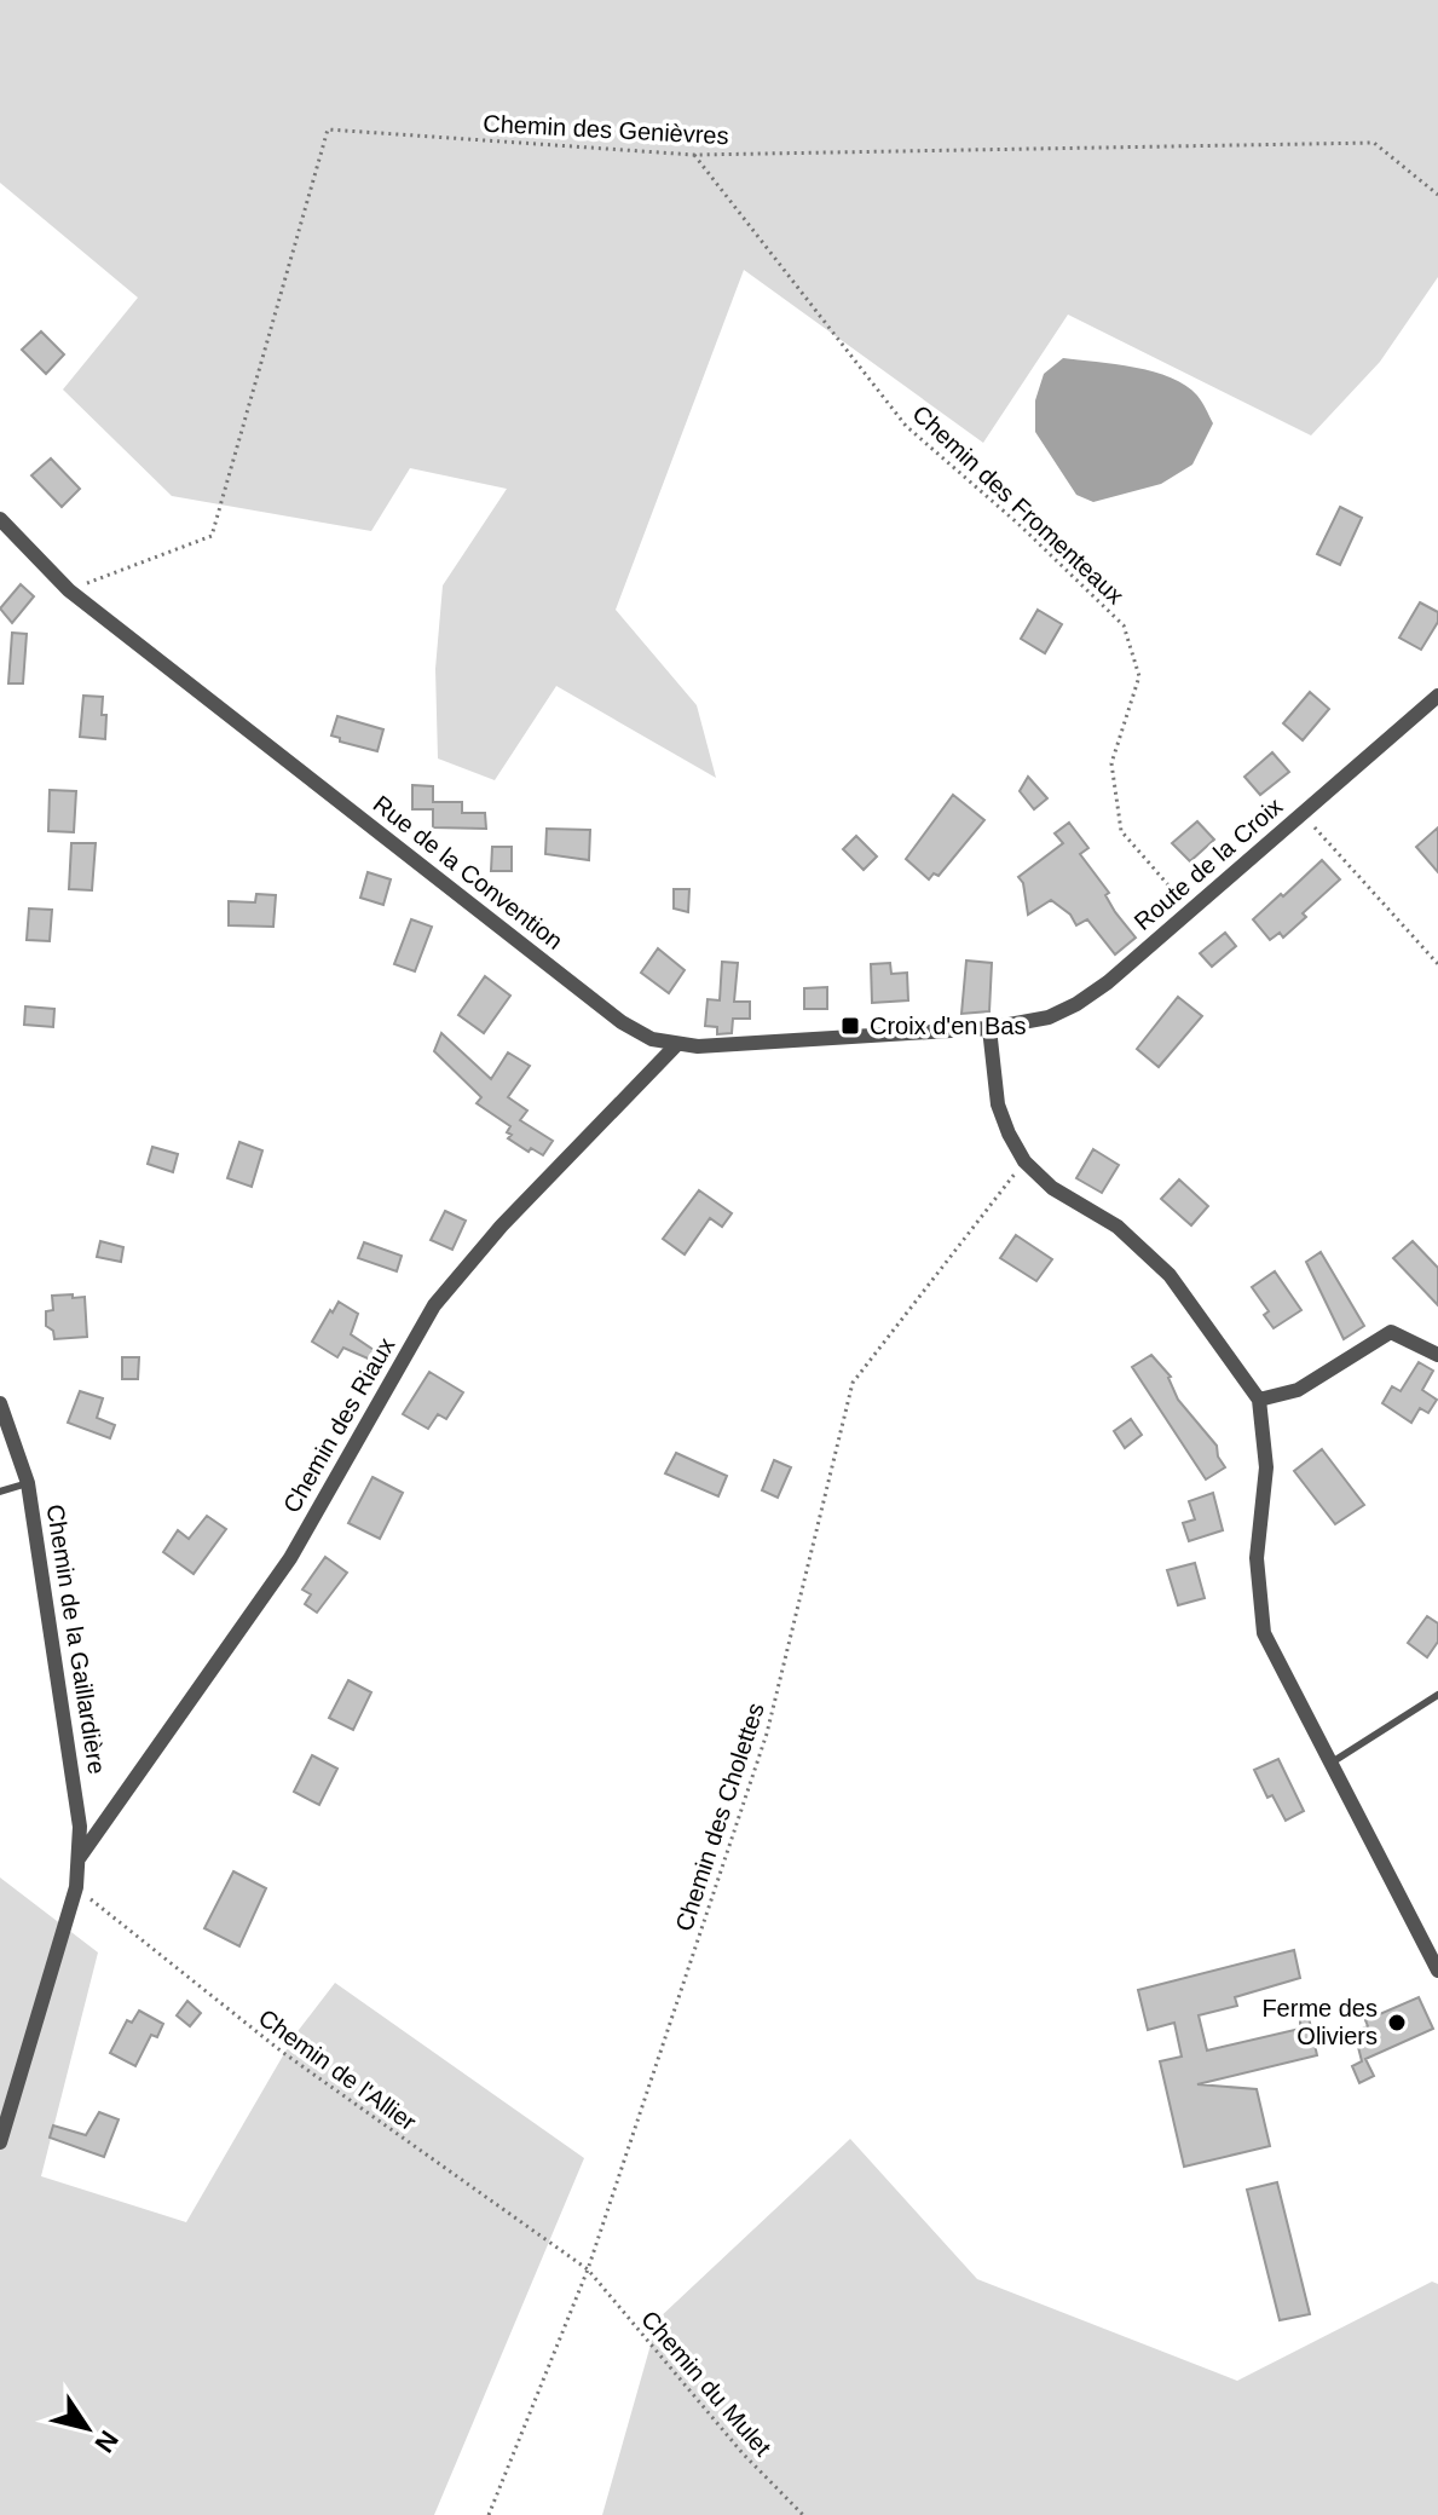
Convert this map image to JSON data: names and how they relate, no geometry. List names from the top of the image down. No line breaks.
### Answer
{"streets":{"street":["Route de la Croix","Rue de la Convention","Chemin des Riaux","Chemin de la Gaillardière"],"path":["Chemin des Genièvres","Chemin des Fromenteaux","Chemin des Cholettes","Chemin de l'Allier","Chemin du Mulet"]},"crossings":[["Chemin des Genièvres","Chemin des Fromenteaux"],["Chemin des Genièvres","Rue de la Convention"],["Chemin des Fromenteaux","Route de la Croix"],["Route de la Croix","Rue de la Convention"],["Rue de la Convention","Chemin des Riaux"],["Chemin des Riaux","Chemin de la Gaillardière"],["Chemin de la Gaillardière","Chemin de l'Allier"],["Chemin des Cholettes","Chemin de l'Allier"],["Chemin des Cholettes","Chemin du Mulet"],["Chemin de l'Allier","Chemin du Mulet"]],"places":{"transit":["Croix d'en Bas"],"other":["Ferme des Oliviers"]},"north":"bottom right"}
